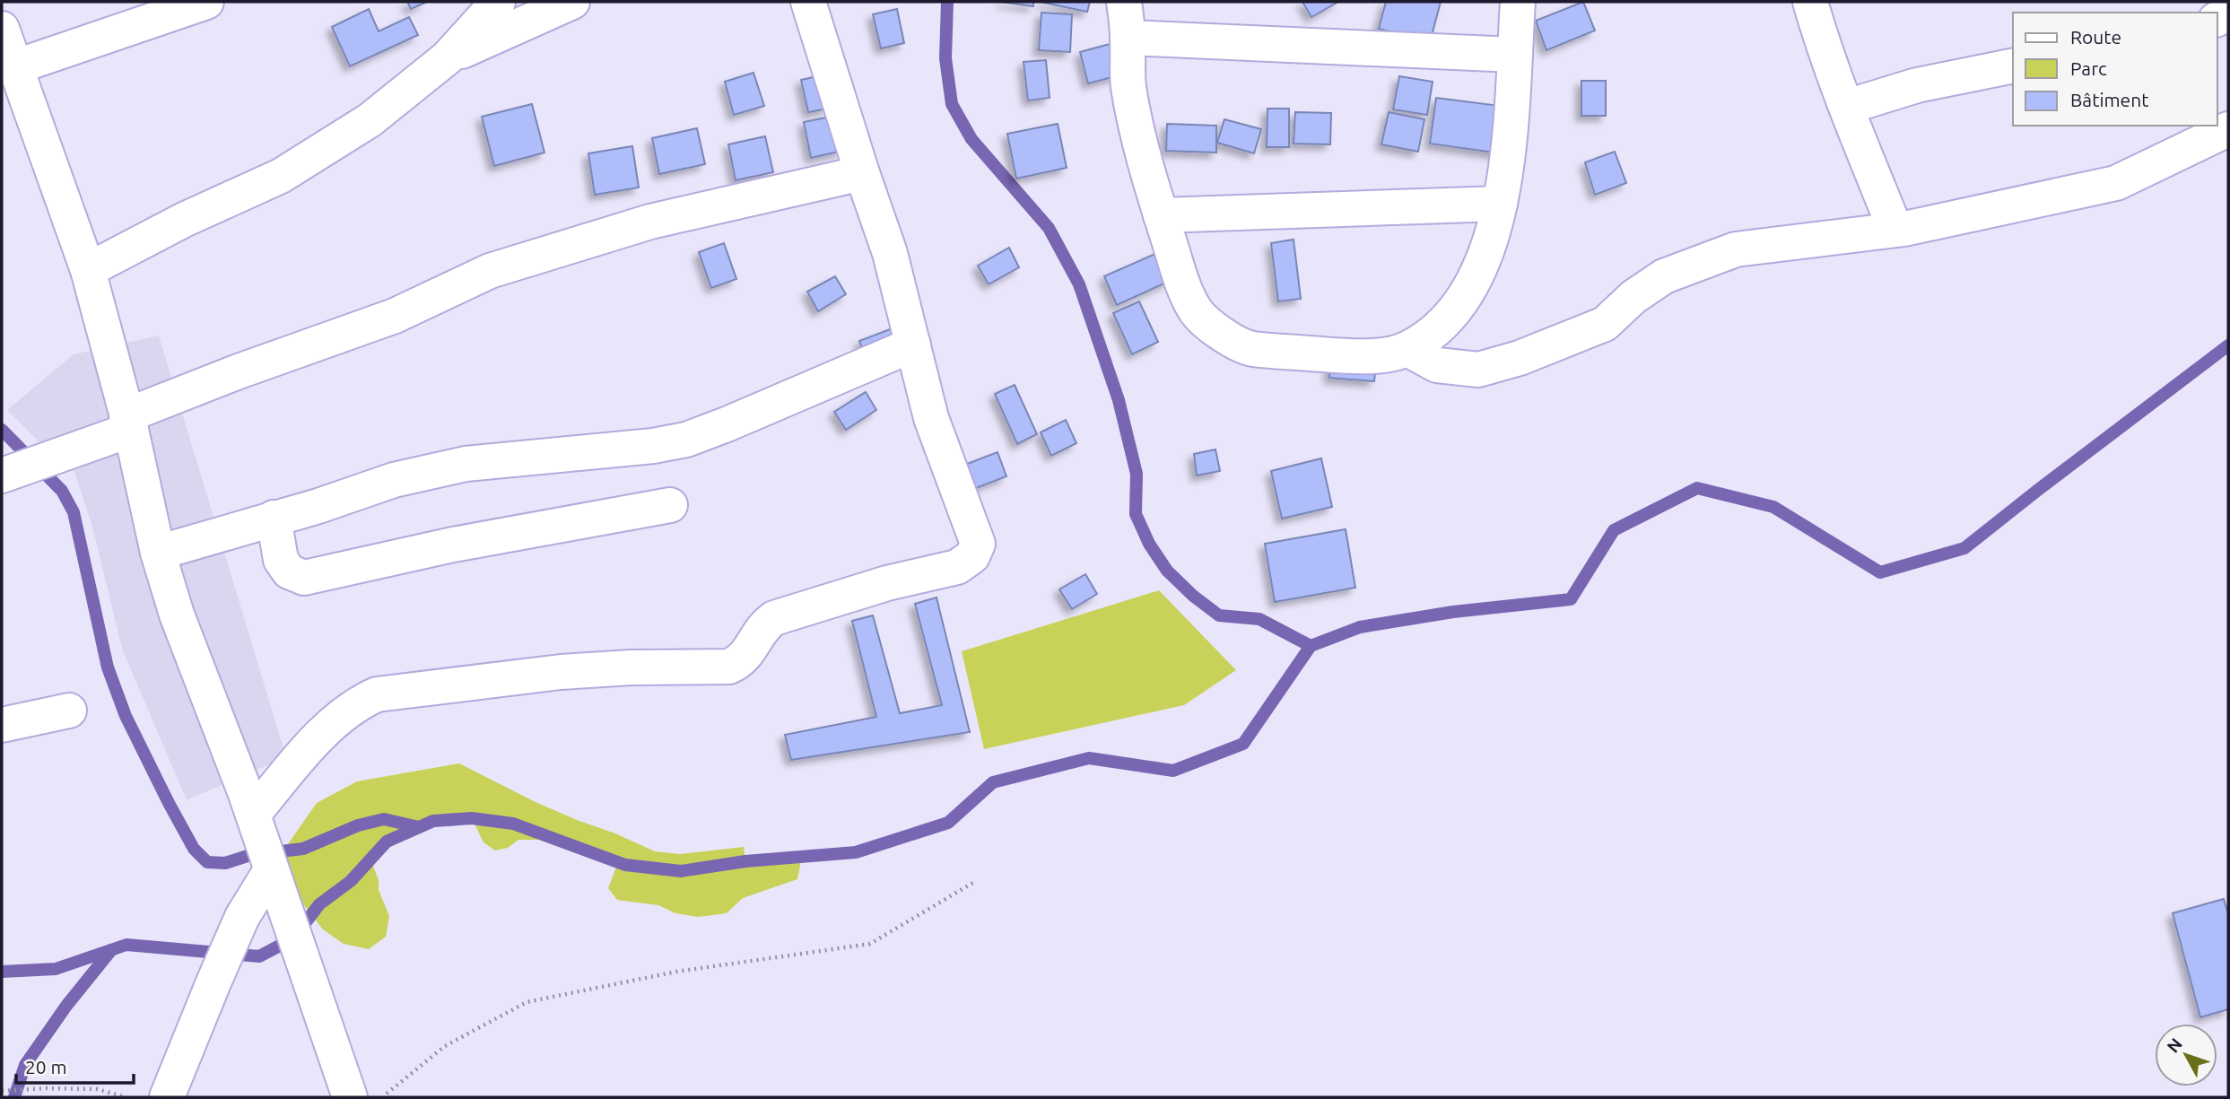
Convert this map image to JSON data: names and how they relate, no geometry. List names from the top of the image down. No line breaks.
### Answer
{"legend":["Route","Parc","Bâtiment"],"scale_bar":"20 m","north":"top left"}
